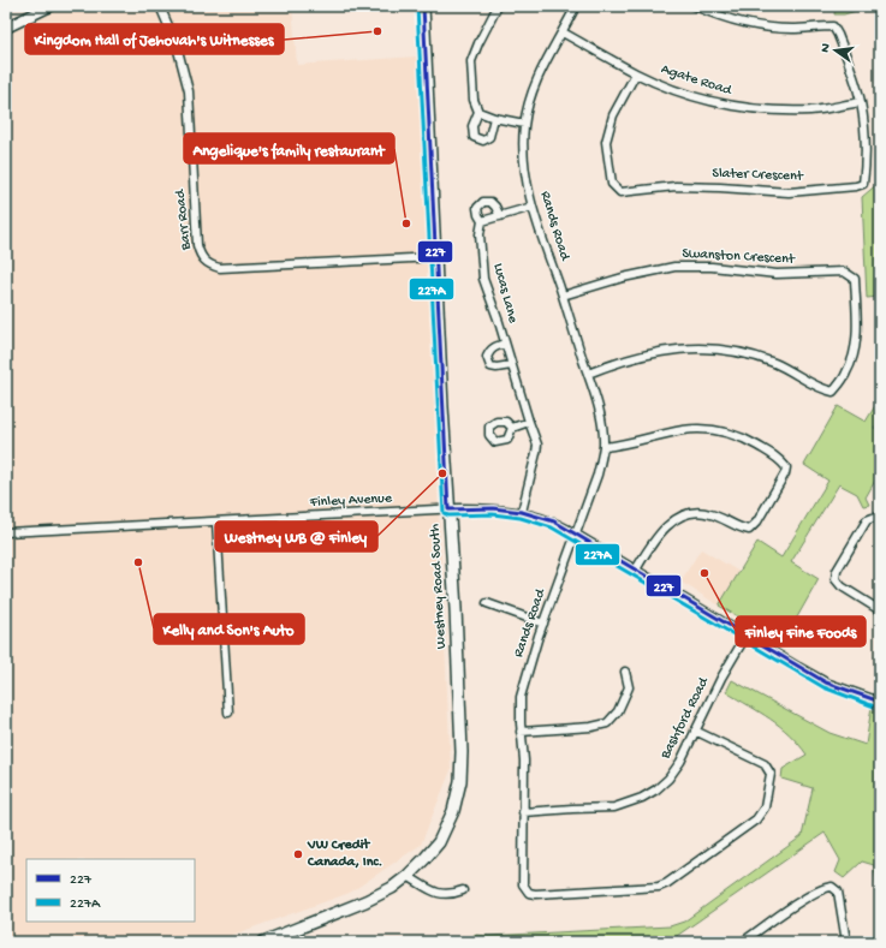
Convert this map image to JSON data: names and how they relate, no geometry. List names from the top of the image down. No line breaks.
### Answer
{"streets":{"main road":["Westney Road South"],"street":["Agate Road","Slater Crescent","Barr Road","Rands Road","Swanston Crescent","Lucas Lane","Finley Avenue","Bashford Road"]},"crossings":[["Agate Road","Slater Crescent"],["Agate Road","Rands Road"],["Barr Road","Westney Road South"],["Rands Road","Swanston Crescent"],["Rands Road","Finley Avenue"],["Rands Road","Bashford Road"],["Lucas Lane","Finley Avenue"],["Finley Avenue","Westney Road South"],["Finley Avenue","Bashford Road"]],"places":["Kingdom Hall of Jehovah's Witnesses","Angelique's family restaurant","Westney WB @ Finley","Kelly and Son's Auto","Finley Fine Foods","VW Credit Canada, Inc."],"lines":["transit line 227","transit line 227A"],"legend":["227","227A"],"north":"left"}
